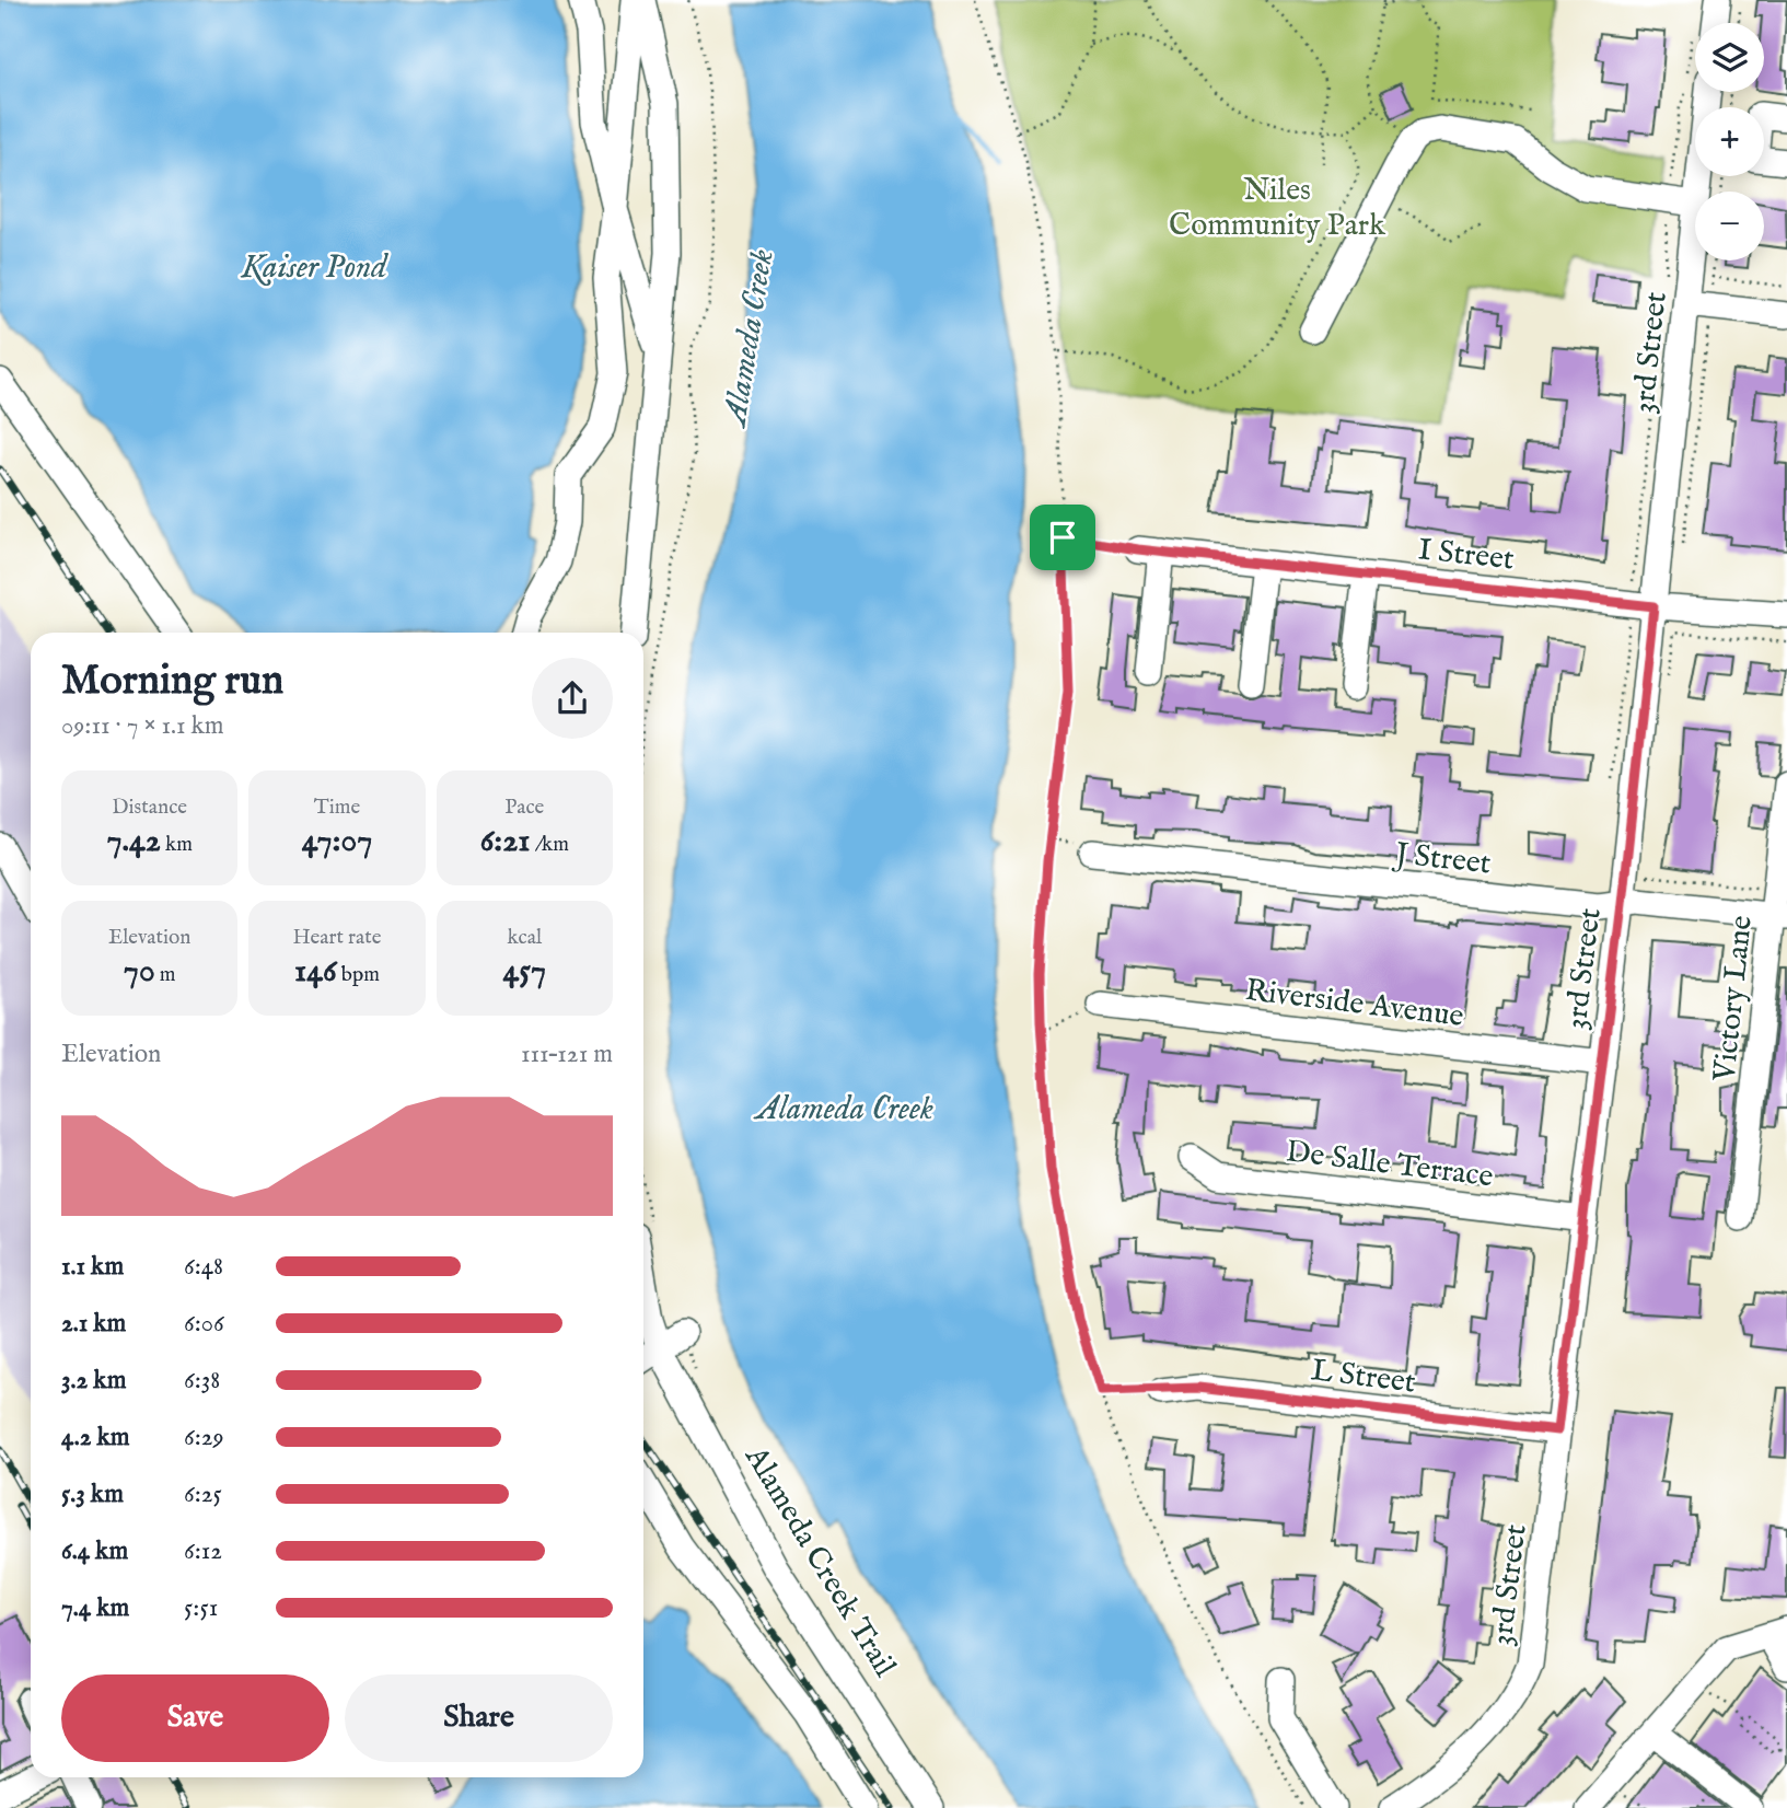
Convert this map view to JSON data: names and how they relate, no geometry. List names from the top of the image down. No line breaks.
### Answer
{"streets":{"street":["3rd Street","I Street","J Street","Victory Lane","Riverside Avenue","De Salle Terrace","L Street"]},"crossings":[["3rd Street","I Street"],["3rd Street","J Street"],["3rd Street","Riverside Avenue"],["3rd Street","De Salle Terrace"],["3rd Street","L Street"],["J Street","Victory Lane"]],"water":["Kaiser Pond","Alameda Creek"],"parks":["Niles Community Park"],"page":{"map_buttons":["+","−"],"heading":["Morning run","09:11 · 7 × 1.1 km"],"stats":[["Distance","7.42 km"],["Time","47:07"],["Pace","6:21 /km"],["Elevation","70 m"],["Heart rate","146 bpm"],["kcal","457"]],"chart":["Elevation","111–121 m"],"list":[{"name":"1.1 km","note":"6:48"},{"name":"2.1 km","note":"6:06"},{"name":"3.2 km","note":"6:38"},{"name":"4.2 km","note":"6:29"},{"name":"5.3 km","note":"6:25"},{"name":"6.4 km","note":"6:12"},{"name":"7.4 km","note":"5:51"}],"buttons":["Save","Share"]}}
